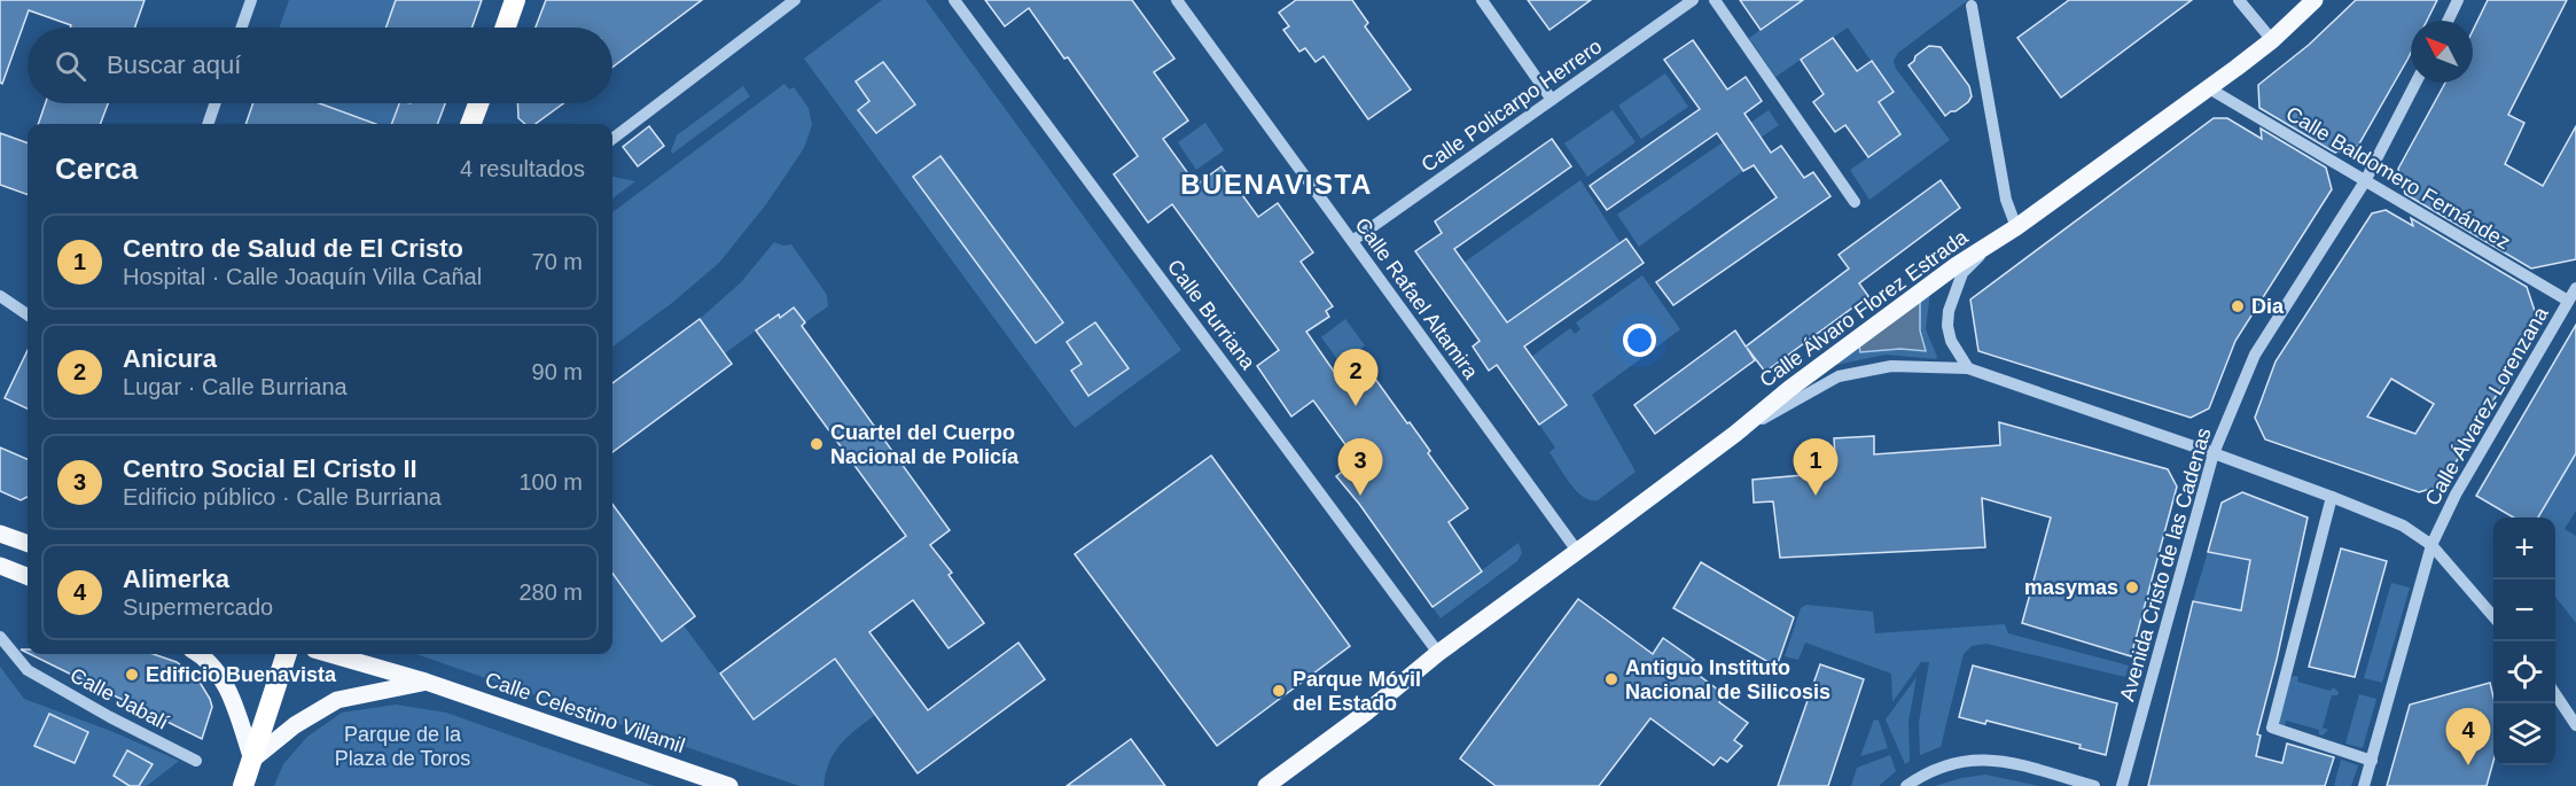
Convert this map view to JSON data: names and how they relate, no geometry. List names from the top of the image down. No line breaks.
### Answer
{"streets":{"main road":["Calle Álvaro Florez Estrada","Calle Celestino Villamil"],"street":["Calle Policarpo Herrero","Calle Baldomero Fernández","Calle Rafael Altamira","Calle Burriana","Calle Álvarez Lorenzana","Avenida Cristo de las Cadenas","Calle Jabalí"]},"crossings":[["Calle Policarpo Herrero","Calle Rafael Altamira"],["Calle Baldomero Fernández","Calle Álvaro Florez Estrada"],["Calle Baldomero Fernández","Calle Álvarez Lorenzana"],["Calle Baldomero Fernández","Avenida Cristo de las Cadenas"],["Calle Rafael Altamira","Calle Álvaro Florez Estrada"],["Calle Álvaro Florez Estrada","Calle Burriana"]],"districts":["BUENAVISTA"],"parks":["Parque de la Plaza de Toros"],"places":["Dia","Cuartel del Cuerpo Nacional de Policía","masymas","Edificio Buenavista","Antiguo Instituto Nacional de Silicosis","Parque Móvil del Estado"],"north":"top left","page":{"search":"Buscar aquí","heading":["Cerca","4 resultados"],"list":[{"mark":"1","name":"Centro de Salud de El Cristo","note":"Hospital · Calle Joaquín Villa Cañal","value":"70 m"},{"mark":"2","name":"Anicura","note":"Lugar · Calle Burriana","value":"90 m"},{"mark":"3","name":"Centro Social El Cristo II","note":"Edificio público · Calle Burriana","value":"100 m"},{"mark":"4","name":"Alimerka","note":"Supermercado","value":"280 m"}],"pins":["2","1","3","4"],"map_buttons":["+","−"]}}
